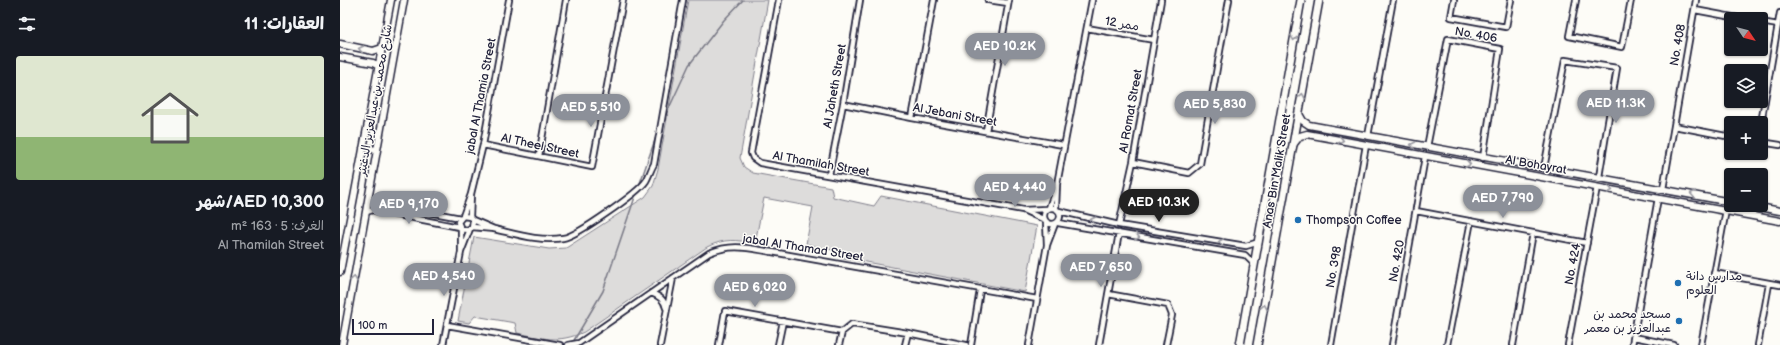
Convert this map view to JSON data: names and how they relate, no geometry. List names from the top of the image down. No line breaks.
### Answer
{"streets":{"main road":["Anas Bin Malik Street"],"street":["ممر 12","No. 406","No. 408","Al Jaheth Street","jabal Al Thamia Street","شارع محمد بن عبدالعزيز الدغيثر","Al Romat Street","Al Jebani Street","Al Theel Street","Al Thamilah Street","Al Bohayrat","jabal Al Thamad Street","No. 420","No. 424","No. 398"]},"crossings":[["ممر 12","Al Romat Street"],["No. 406","Al Bohayrat"],["No. 408","Al Bohayrat"],["Al Jaheth Street","Al Jebani Street"],["Al Jaheth Street","Al Thamilah Street"],["jabal Al Thamia Street","Al Theel Street"],["Al Bohayrat","Anas Bin Malik Street"],["Al Bohayrat","No. 420"],["Al Bohayrat","No. 424"],["Al Bohayrat","No. 398"]],"places":["Thompson Coffee","مدارس دانة العلوم","مسجد محمد بن عبدالعزيز بن معمر"],"scale_bar":"100 m","north":"bottom right","page":{"heading":"العقارات: 11","map_buttons":["+","−"],"price":["AED 10.2K","AED 11.3K","AED 5,830","AED 5,510","AED 4,440","AED 7,790","AED 10.3K","AED 9,170","AED 7,650","AED 4,540","AED 6,020"],"list":[{"name":"AED 10,300/شهر","note":"الغرف: 5 · 163 m² · Al Thamilah Street"}],"scale":"100 m"}}
